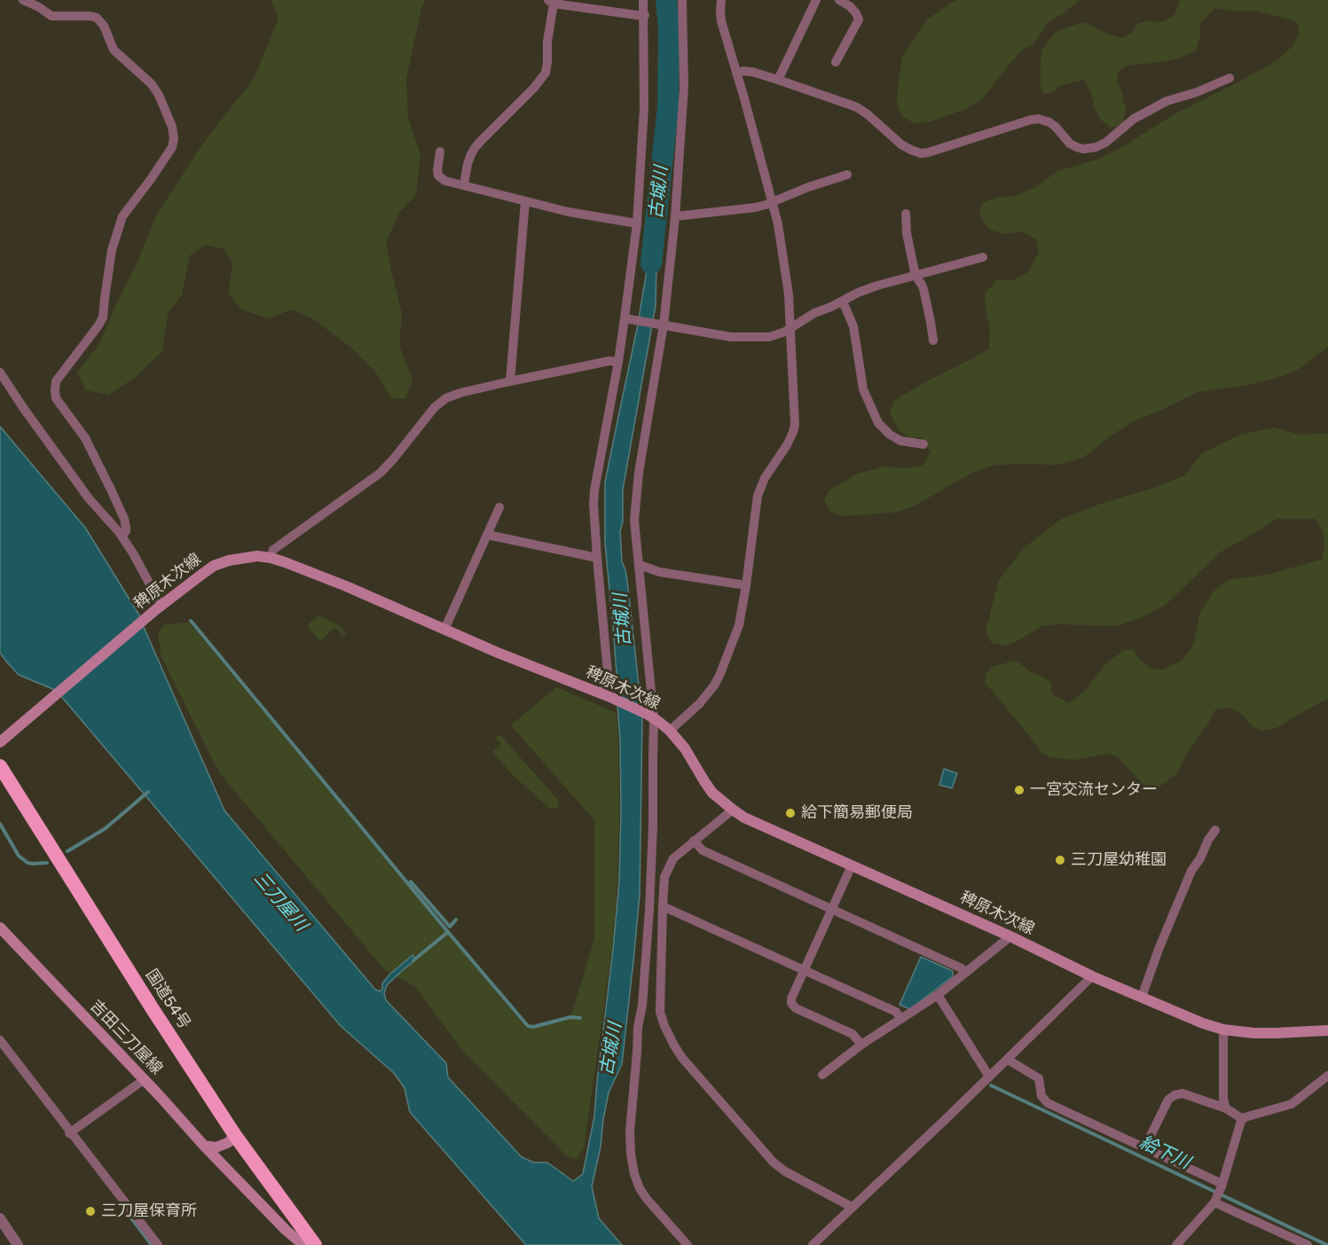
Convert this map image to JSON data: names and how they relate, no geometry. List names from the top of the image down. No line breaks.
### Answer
{"streets":{"highway":["国道54号"],"main road":["稗原木次線","吉田三刀屋線"]},"water":["古城川","三刀屋川","給下川"],"places":["一宮交流センター","給下簡易郵便局","三刀屋幼稚園","三刀屋保育所"]}
